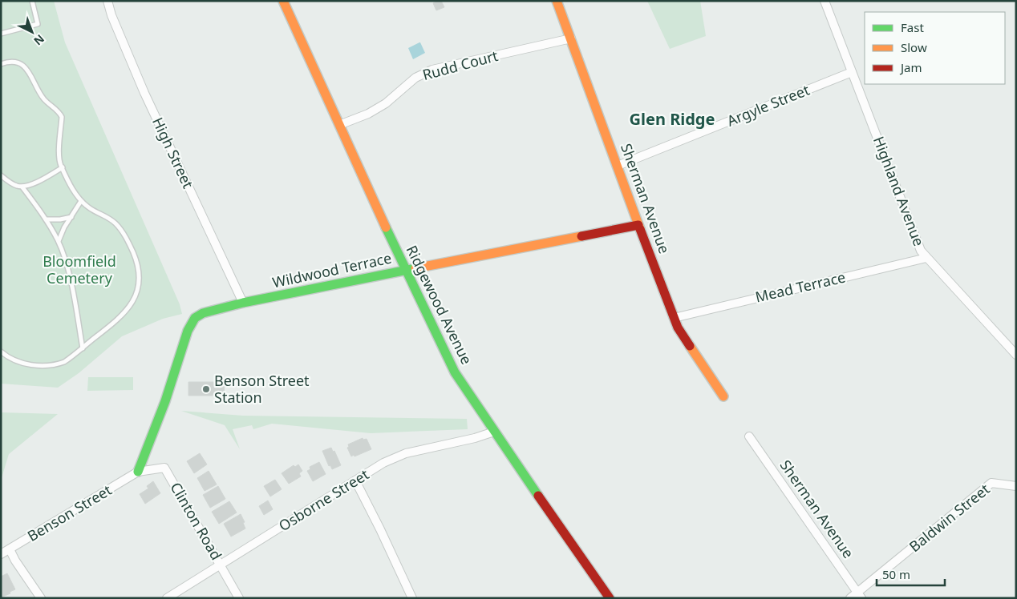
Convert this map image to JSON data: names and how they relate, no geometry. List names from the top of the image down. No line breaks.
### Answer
{"streets":{"street":["Rudd Court","Argyle Street","High Street","Highland Avenue","Sherman Avenue","Wildwood Terrace","Mead Terrace","Ridgewood Avenue","Osborne Street","Benson Street","Baldwin Street","Clinton Road"]},"crossings":[["Rudd Court","Sherman Avenue"],["Rudd Court","Ridgewood Avenue"],["Argyle Street","Highland Avenue"],["Argyle Street","Sherman Avenue"],["High Street","Wildwood Terrace"],["Highland Avenue","Mead Terrace"],["Sherman Avenue","Wildwood Terrace"],["Sherman Avenue","Mead Terrace"],["Sherman Avenue","Baldwin Street"],["Wildwood Terrace","Ridgewood Avenue"],["Wildwood Terrace","Benson Street"],["Wildwood Terrace","Clinton Road"],["Ridgewood Avenue","Osborne Street"],["Osborne Street","Clinton Road"],["Benson Street","Clinton Road"]],"districts":["Glen Ridge"],"parks":["Bloomfield Cemetery"],"places":["Benson Street Station"],"legend":["Fast","Slow","Jam"],"scale_bar":"50 m","north":"bottom right"}
